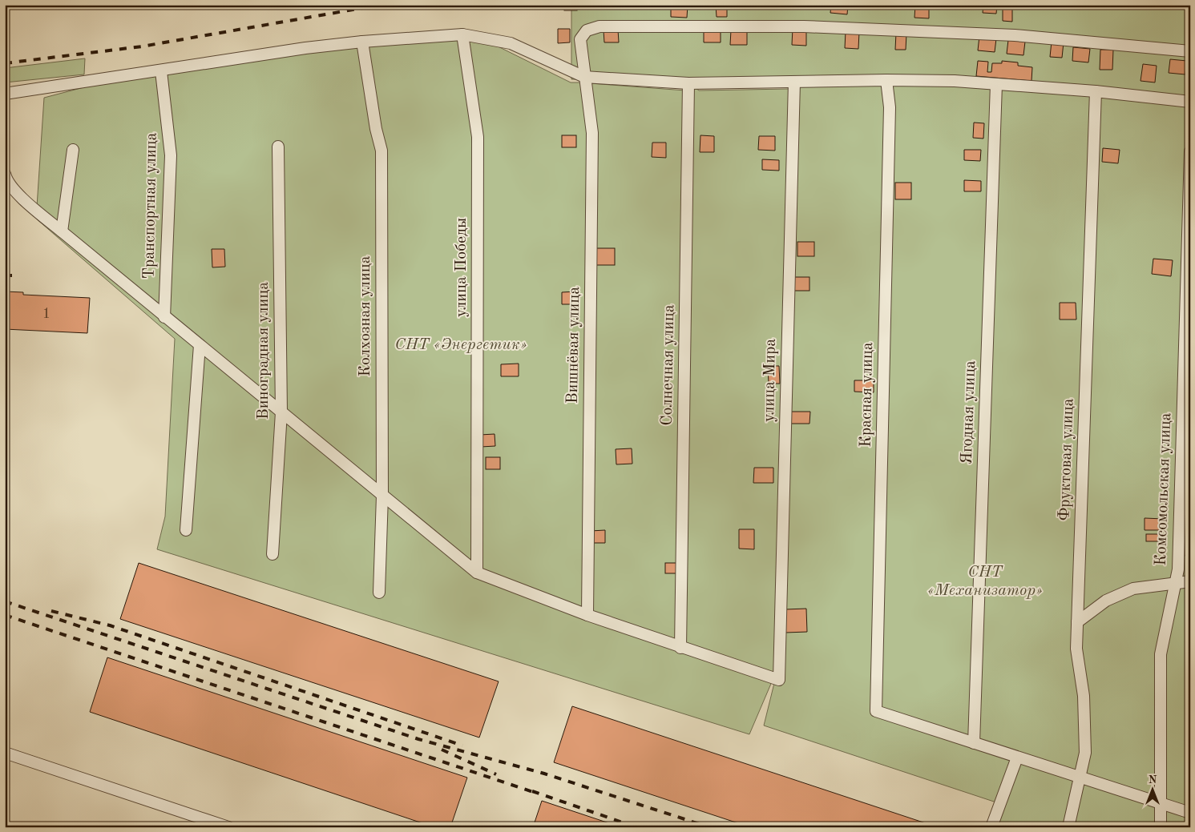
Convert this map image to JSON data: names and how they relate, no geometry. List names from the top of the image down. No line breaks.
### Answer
{"streets":{"street":["Транспортная улица","улица Победы","Колхозная улица","Вишнёвая улица","Виноградная улица","Солнечная улица","улица Мира","Красная улица","Ягодная улица","Фруктовая улица","Комсомольская улица"]},"crossings":[["Солнечная улица","улица Мира"],["Красная улица","Ягодная улица"]],"parks":["СНТ «Энергетик»","СНТ «Механизатор»"],"house_numbers":["1"],"north":"top"}
